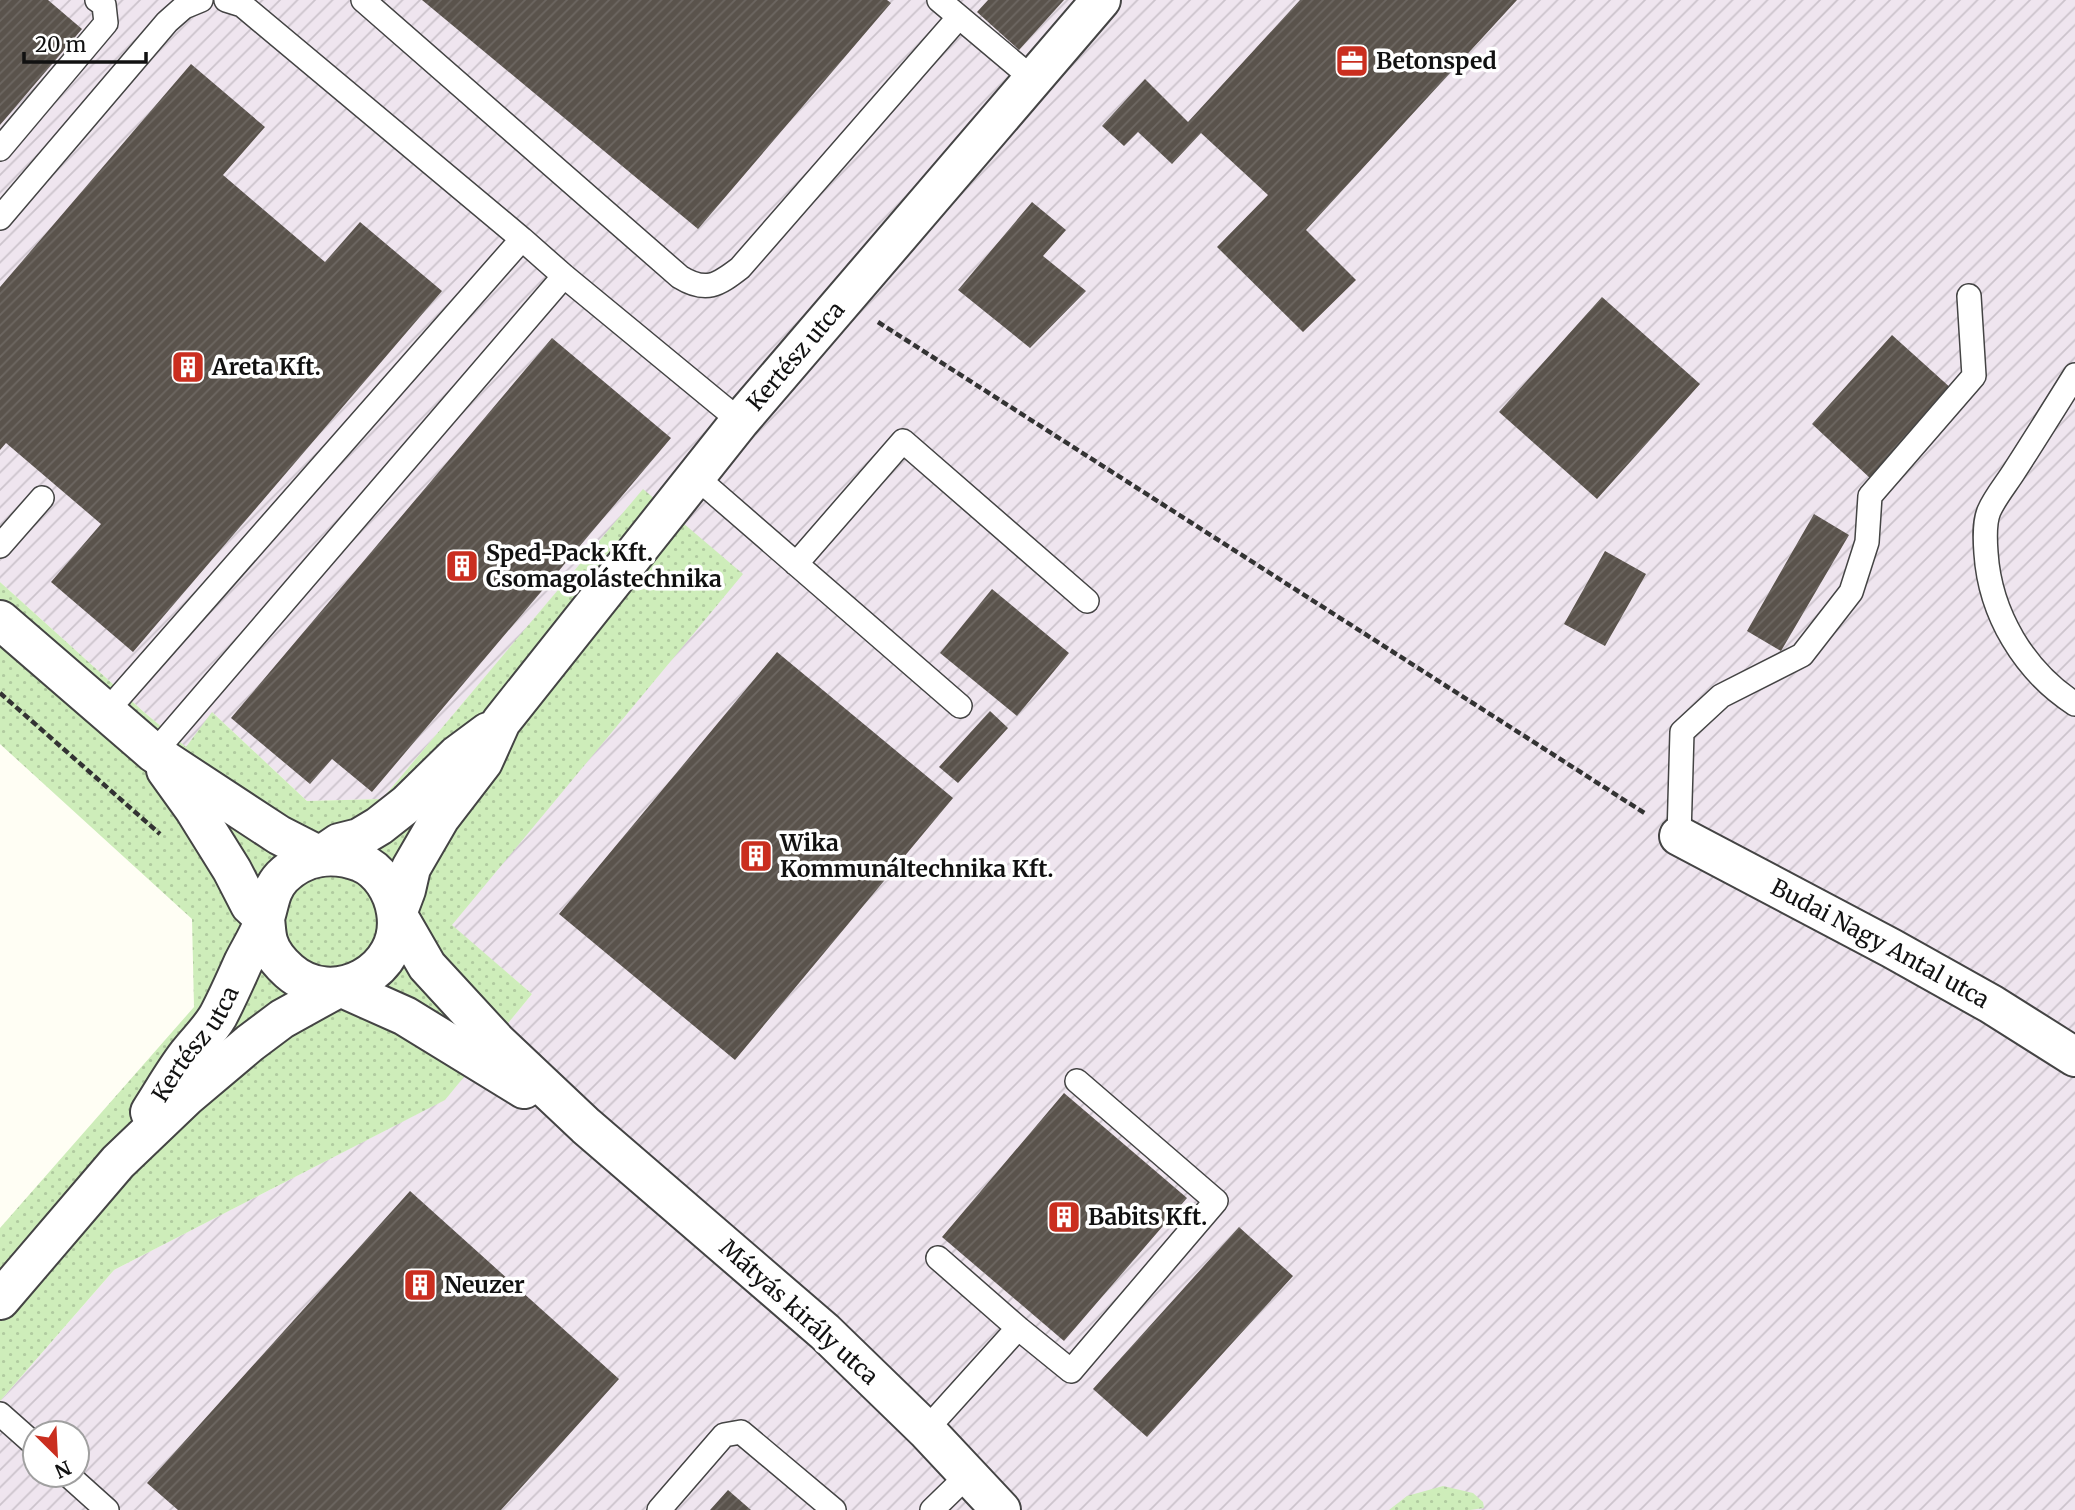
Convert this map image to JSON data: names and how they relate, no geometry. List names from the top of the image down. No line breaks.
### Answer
{"streets":{"street":["Kertész utca","Budai Nagy Antal utca","Mátyás király utca"]},"crossings":[["Kertész utca","Mátyás király utca"]],"places":{"office":["Betonsped"],"building":["Areta Kft.","Sped-Pack Kft. Csomagolástechnika","Wika Kommunáltechnika Kft.","Babits Kft.","Neuzer"]},"scale_bar":"20 m","north":"bottom right"}
